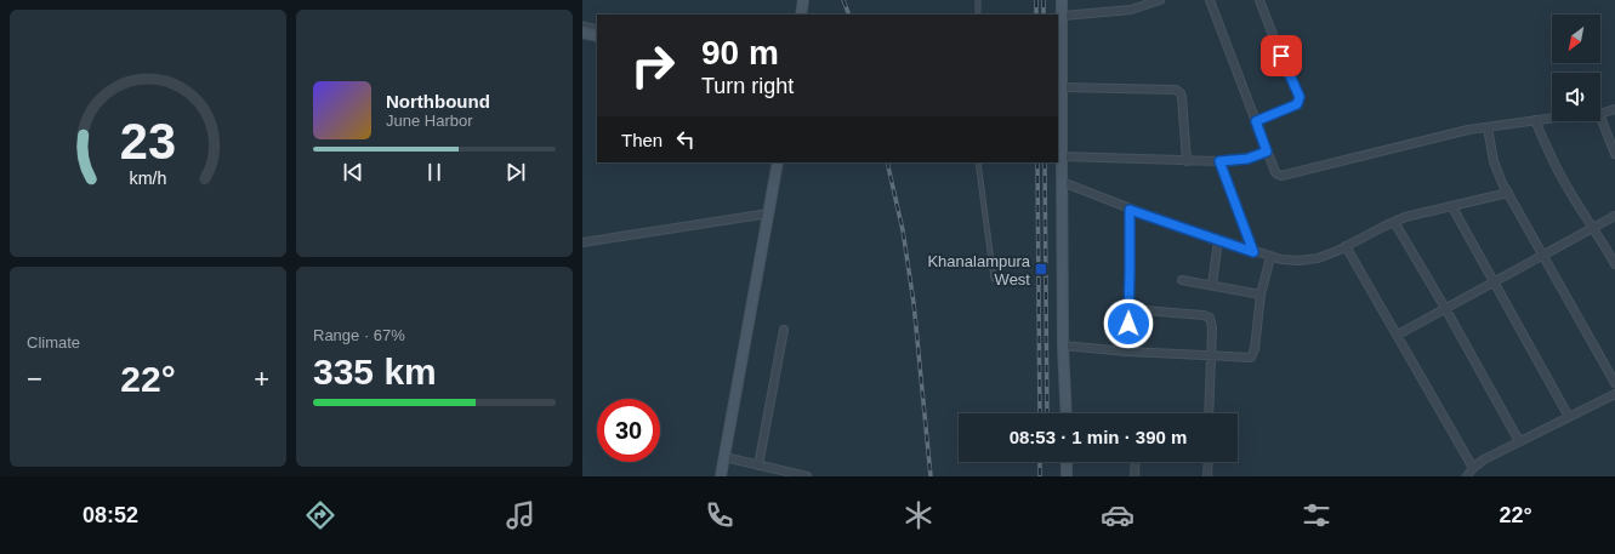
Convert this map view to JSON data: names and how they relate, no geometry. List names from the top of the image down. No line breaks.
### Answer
{"places":{"transit":["Khanalampura West"]},"north":"bottom left","page":{"turn":["90 m","Turn right"],"song":["Northbound","June Harbor"],"then":"Then","tile":["Climate",["Range · 67%","335 km"]],"heat":["−","22°","+"],"limit":"30","trip":"08:53 · 1 min · 390 m","tabs":["08:52","22°"],"gauge":["23","km/h"]}}
